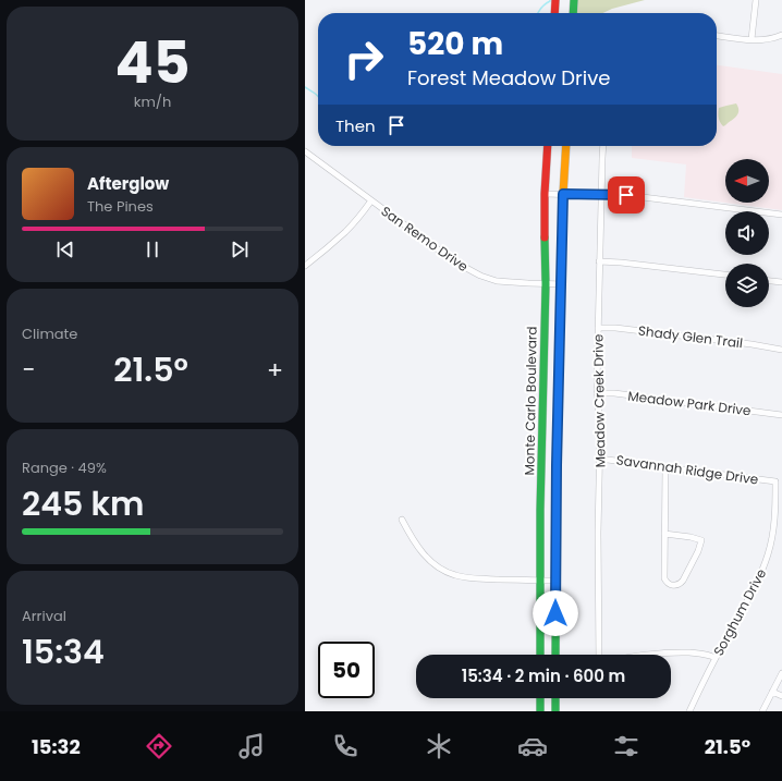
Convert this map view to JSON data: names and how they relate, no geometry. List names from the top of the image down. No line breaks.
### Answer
{"streets":{"main road":["Monte Carlo Boulevard"],"street":["San Remo Drive","Shady Glen Trail","Meadow Creek Drive","Meadow Park Drive","Savannah Ridge Drive","Sorghum Drive"]},"crossings":[["San Remo Drive","Monte Carlo Boulevard"],["Shady Glen Trail","Meadow Creek Drive"],["Meadow Creek Drive","Meadow Park Drive"],["Meadow Creek Drive","Savannah Ridge Drive"],["Savannah Ridge Drive","Sorghum Drive"]],"north":"left","page":{"tile":[["45","km/h"],"Climate",["Range · 49%","245 km"],["Arrival","15:34"]],"turn":["520 m","Forest Meadow Drive"],"then":"Then","song":["Afterglow","The Pines"],"heat":["−","21.5°","+"],"limit":"50","trip":"15:34 · 2 min · 600 m","tabs":["15:32","21.5°"]}}
